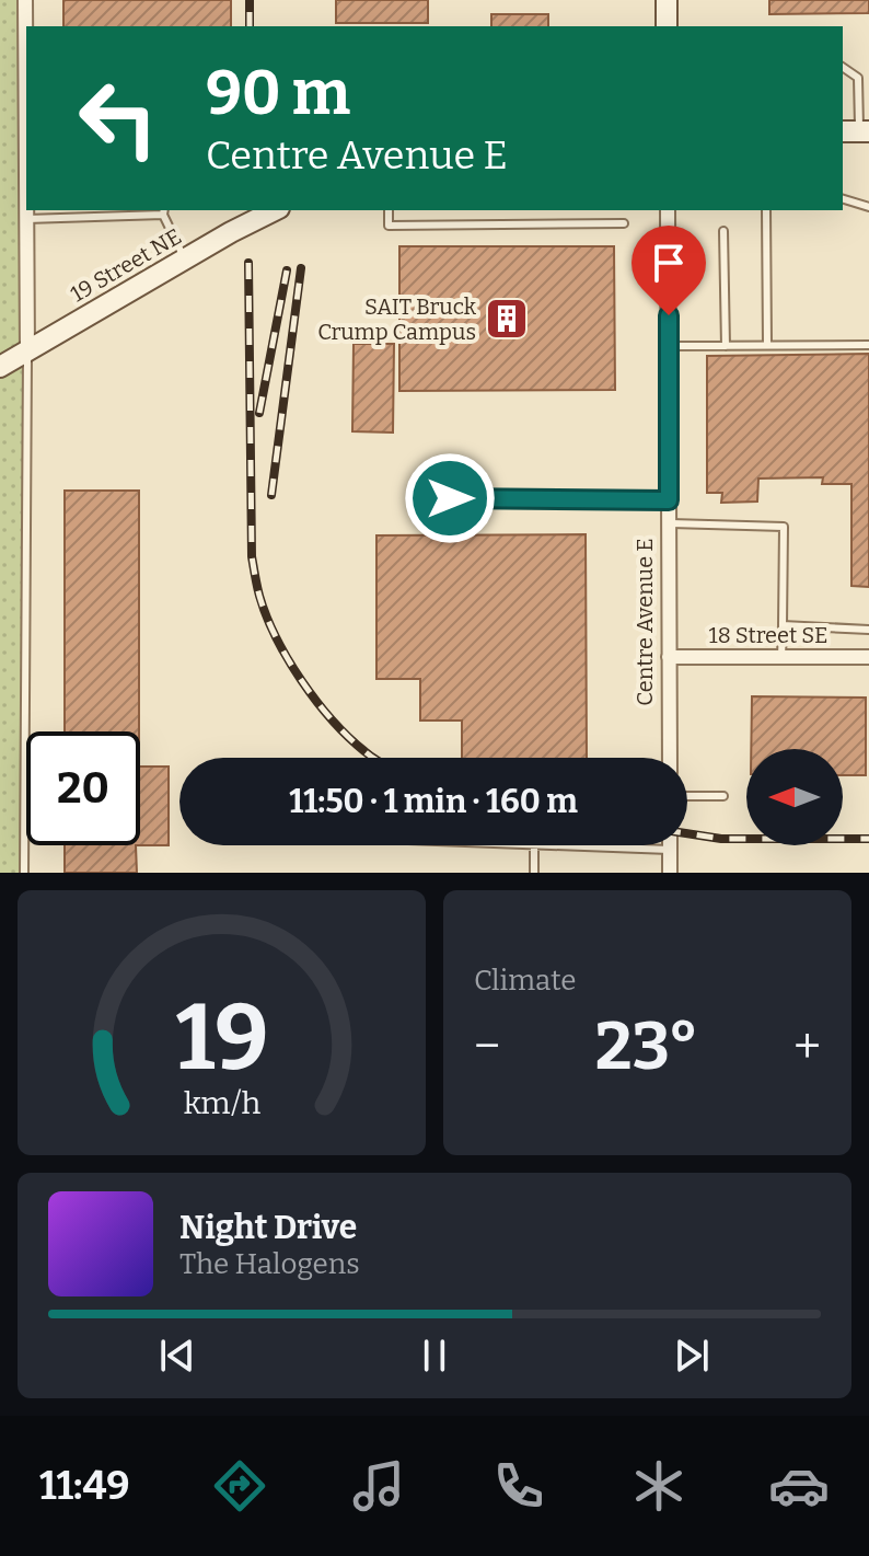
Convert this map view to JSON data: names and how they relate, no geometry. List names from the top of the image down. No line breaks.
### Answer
{"streets":{"street":["19 Street NE","Centre Avenue E","18 Street SE"]},"crossings":[["Centre Avenue E","18 Street SE"]],"places":{"building":["SAIT Bruck Crump Campus"]},"north":"left","page":{"turn":["90 m","Centre Avenue E"],"limit":"20","trip":"11:50 · 1 min · 160 m","tile":"Climate","heat":["−","23°","+"],"song":["Night Drive","The Halogens"],"tabs":"11:49","gauge":["19","km/h"]}}
